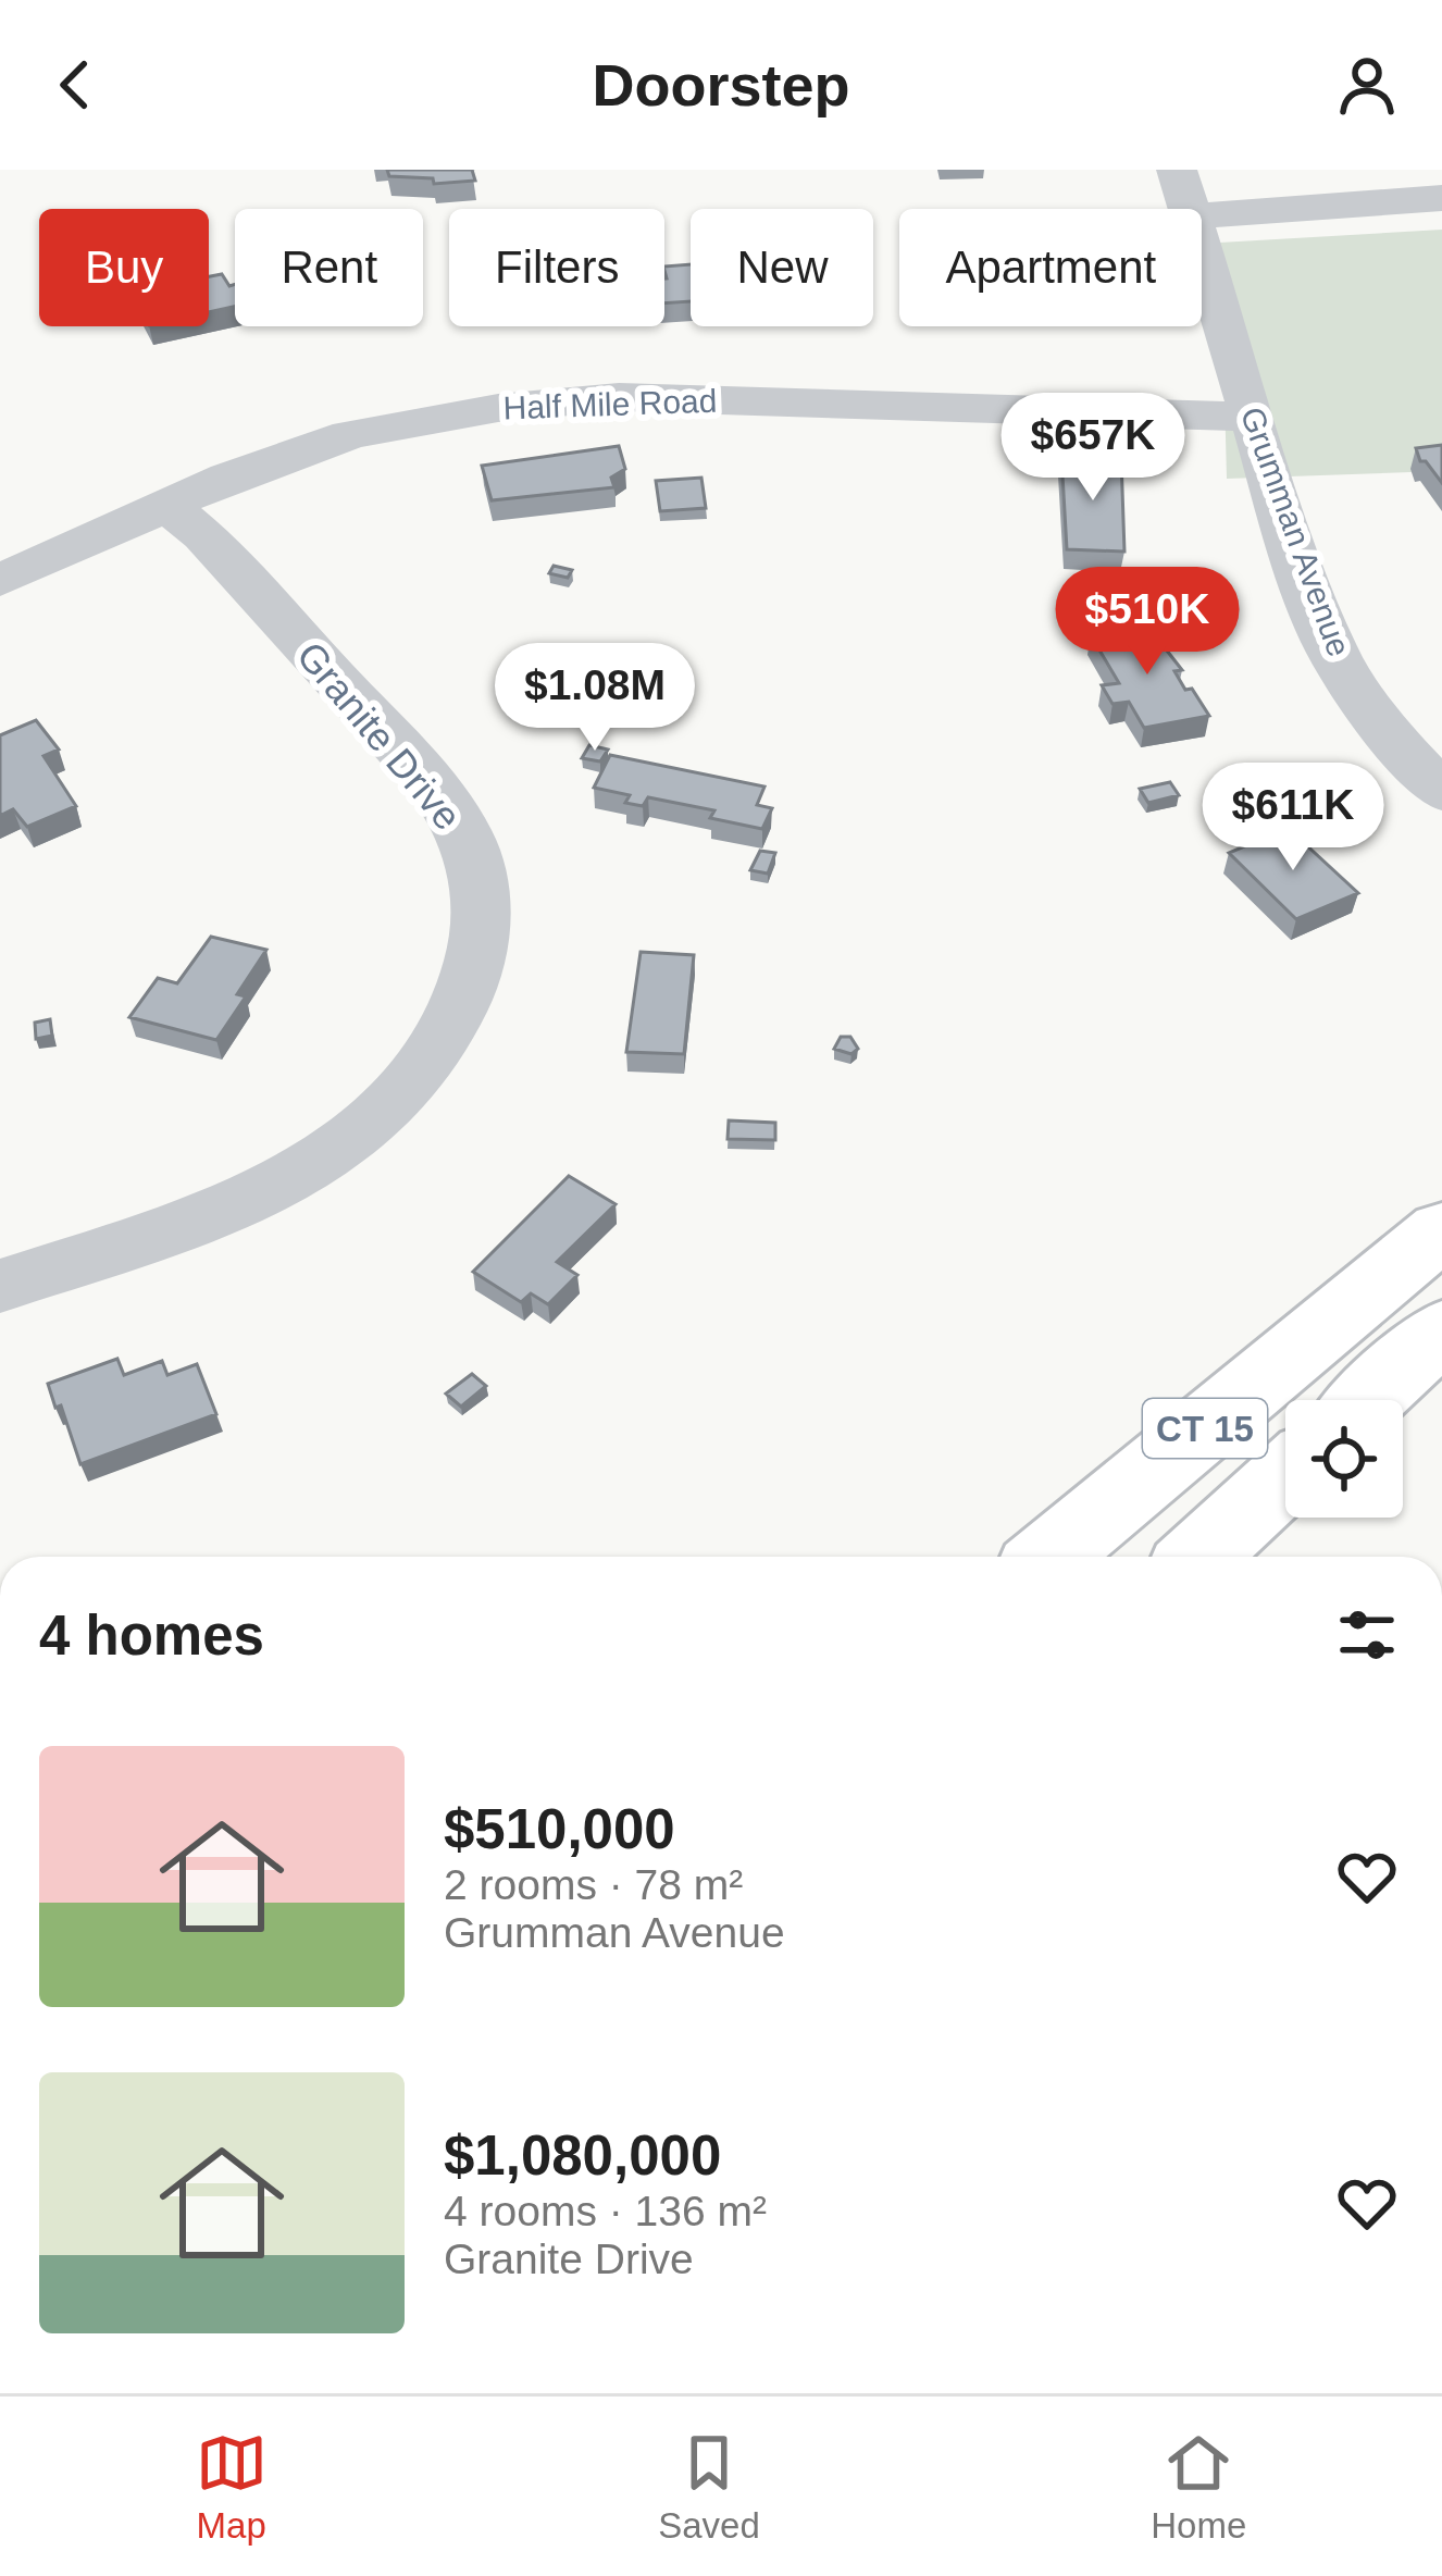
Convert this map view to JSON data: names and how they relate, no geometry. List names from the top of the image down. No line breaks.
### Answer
{"streets":{"highway":["CT 15"],"street":["Half Mile Road","Grumman Avenue","Granite Drive"]},"crossings":[["Half Mile Road","Grumman Avenue"],["Half Mile Road","Granite Drive"]],"page":{"header":"Doorstep","chip":["Buy","Rent","Filters","New","Apartment"],"price":["$657K","$510K","$1.08M","$611K"],"heading":"4 homes","list":[{"name":"$510,000","note":"2 rooms · 78 m² · Grumman Avenue"},{"name":"$1,080,000","note":"4 rooms · 136 m² · Granite Drive"}],"tabs":["Map","Saved","Home"]}}
